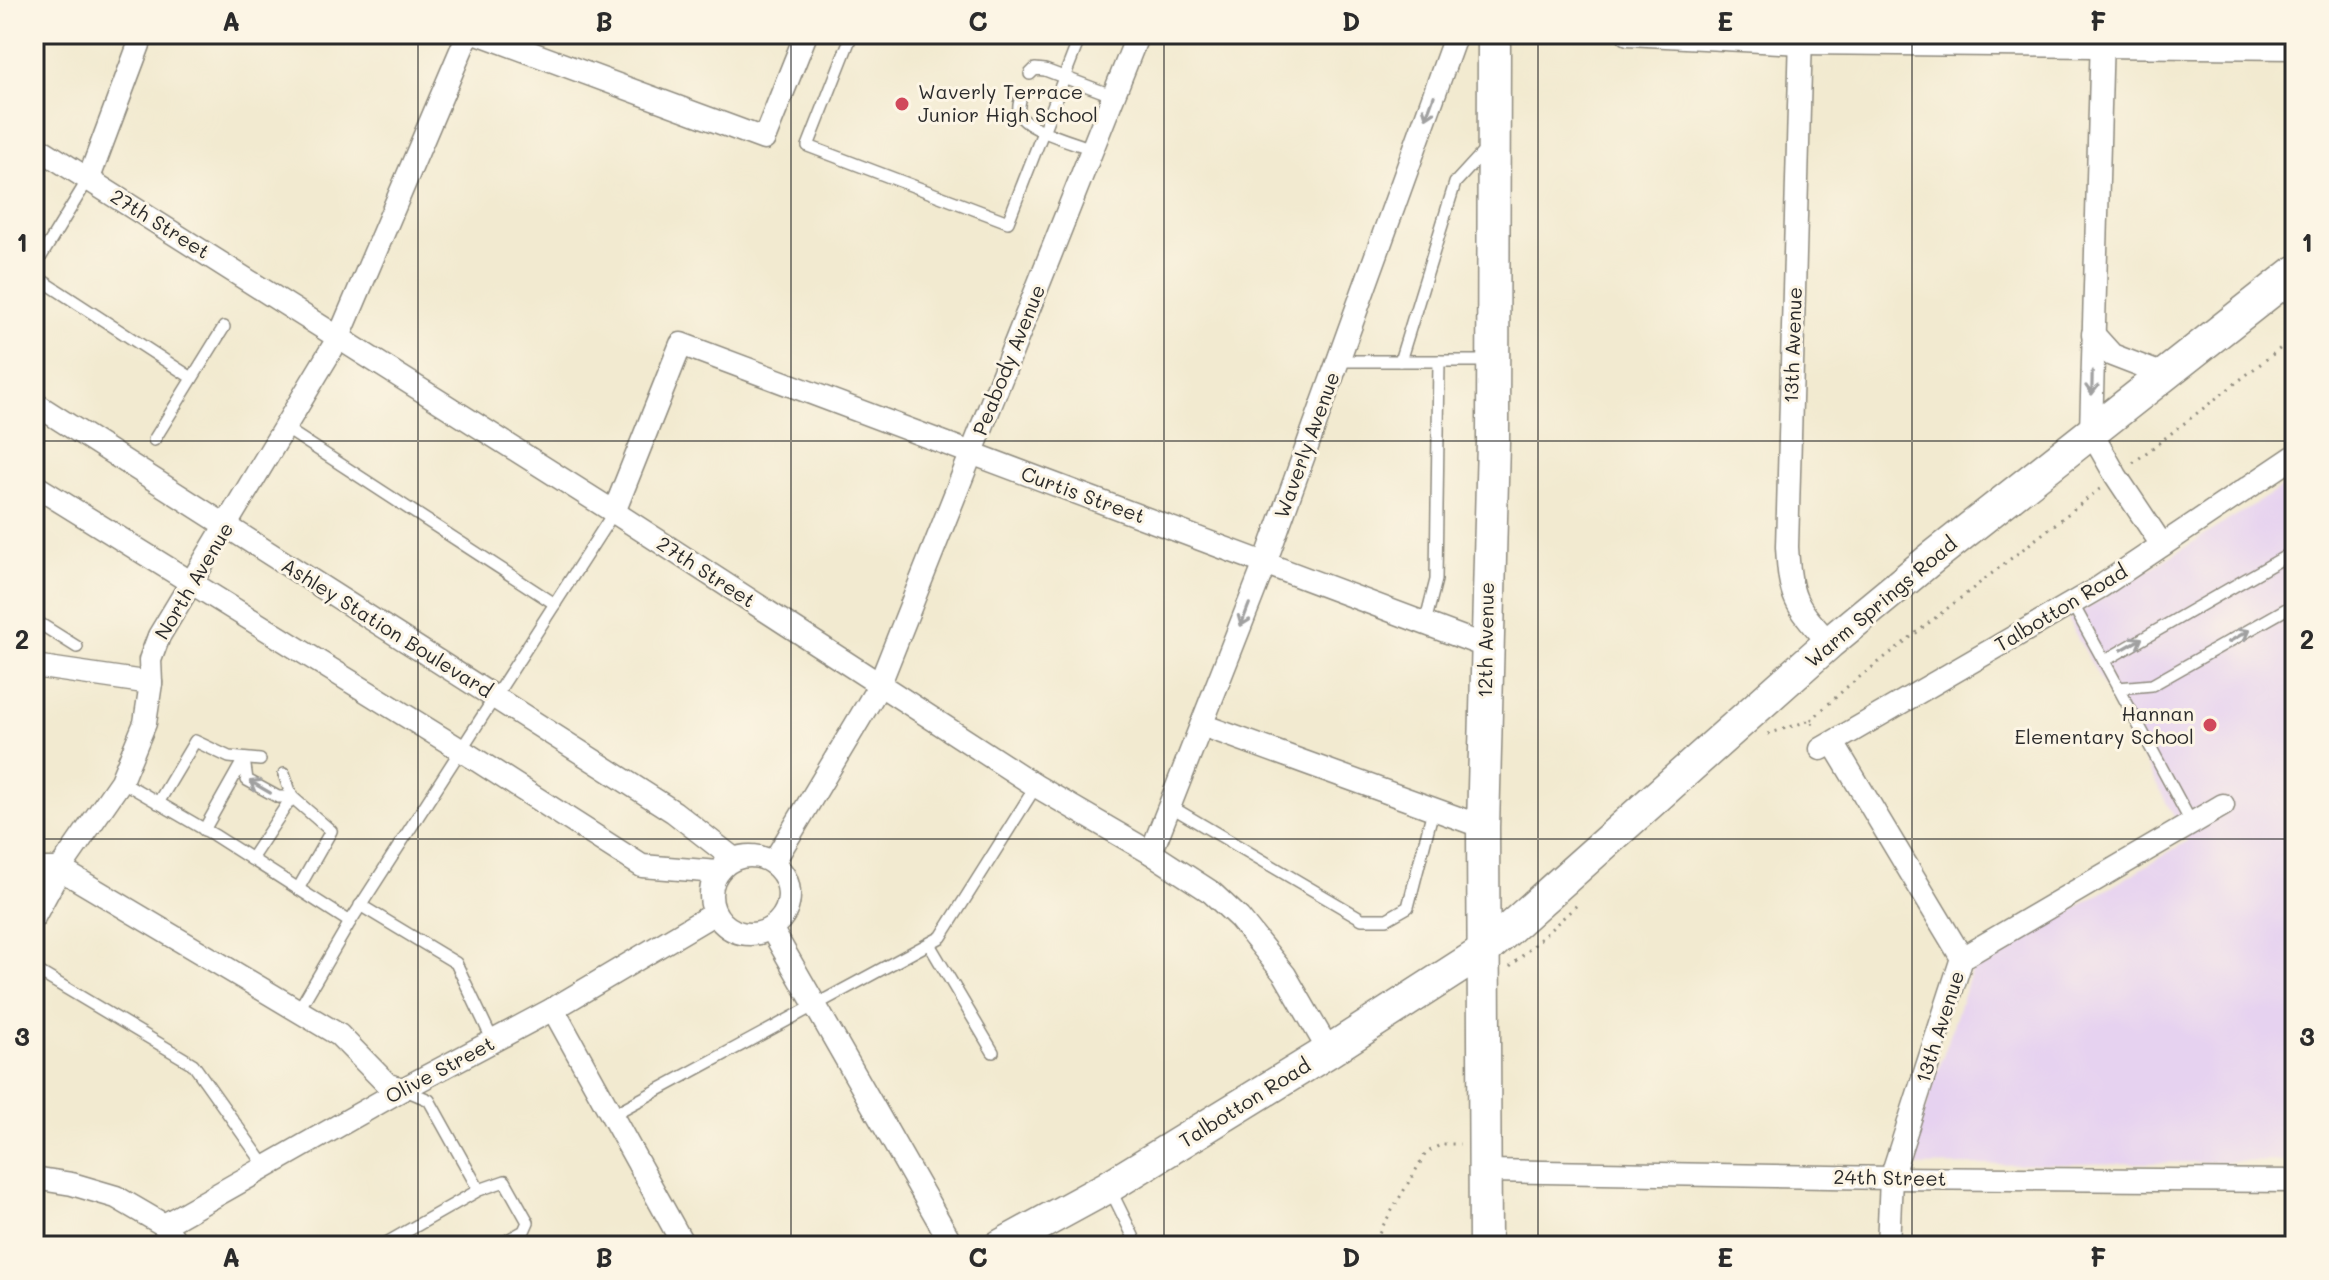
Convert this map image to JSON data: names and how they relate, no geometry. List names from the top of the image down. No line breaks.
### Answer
{"streets":{"main road":["Warm Springs Road","Talbotton Road","12th Avenue"],"street":["27th Street","13th Avenue","Peabody Avenue","Waverly Avenue","Curtis Street","North Avenue","Ashley Station Boulevard","Olive Street","24th Street"]},"crossings":[["27th Street","Peabody Avenue"],["27th Street","Waverly Avenue"],["27th Street","Curtis Street"],["27th Street","North Avenue"],["27th Street","Talbotton Road"],["13th Avenue","Warm Springs Road"],["13th Avenue","Talbotton Road"],["13th Avenue","24th Street"],["Peabody Avenue","Curtis Street"],["Waverly Avenue","Curtis Street"],["Curtis Street","12th Avenue"],["North Avenue","Ashley Station Boulevard"],["Warm Springs Road","Talbotton Road"],["Warm Springs Road","12th Avenue"],["Talbotton Road","12th Avenue"],["Ashley Station Boulevard","Olive Street"],["12th Avenue","24th Street"]],"one_way":["Waverly Avenue"],"places":["Waverly Terrace Junior High School","Hannan Elementary School"],"grid":{"columns":["A","B","C","D","E","F"],"rows":["1","2","3"]}}
